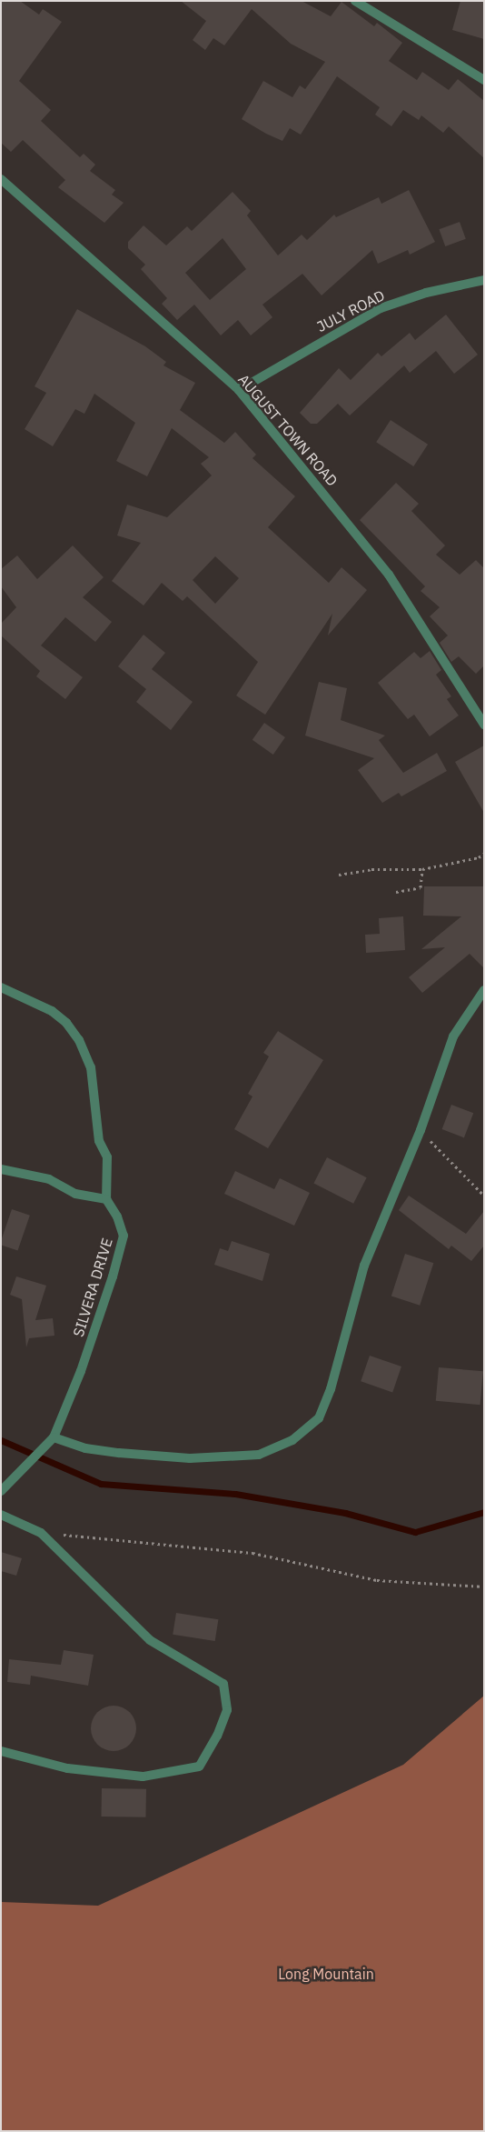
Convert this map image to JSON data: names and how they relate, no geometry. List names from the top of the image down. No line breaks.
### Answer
{"streets":{"street":["JULY ROAD","AUGUST TOWN ROAD","SILVERA DRIVE"]},"crossings":[["JULY ROAD","AUGUST TOWN ROAD"]],"parks":["Long Mountain"]}
